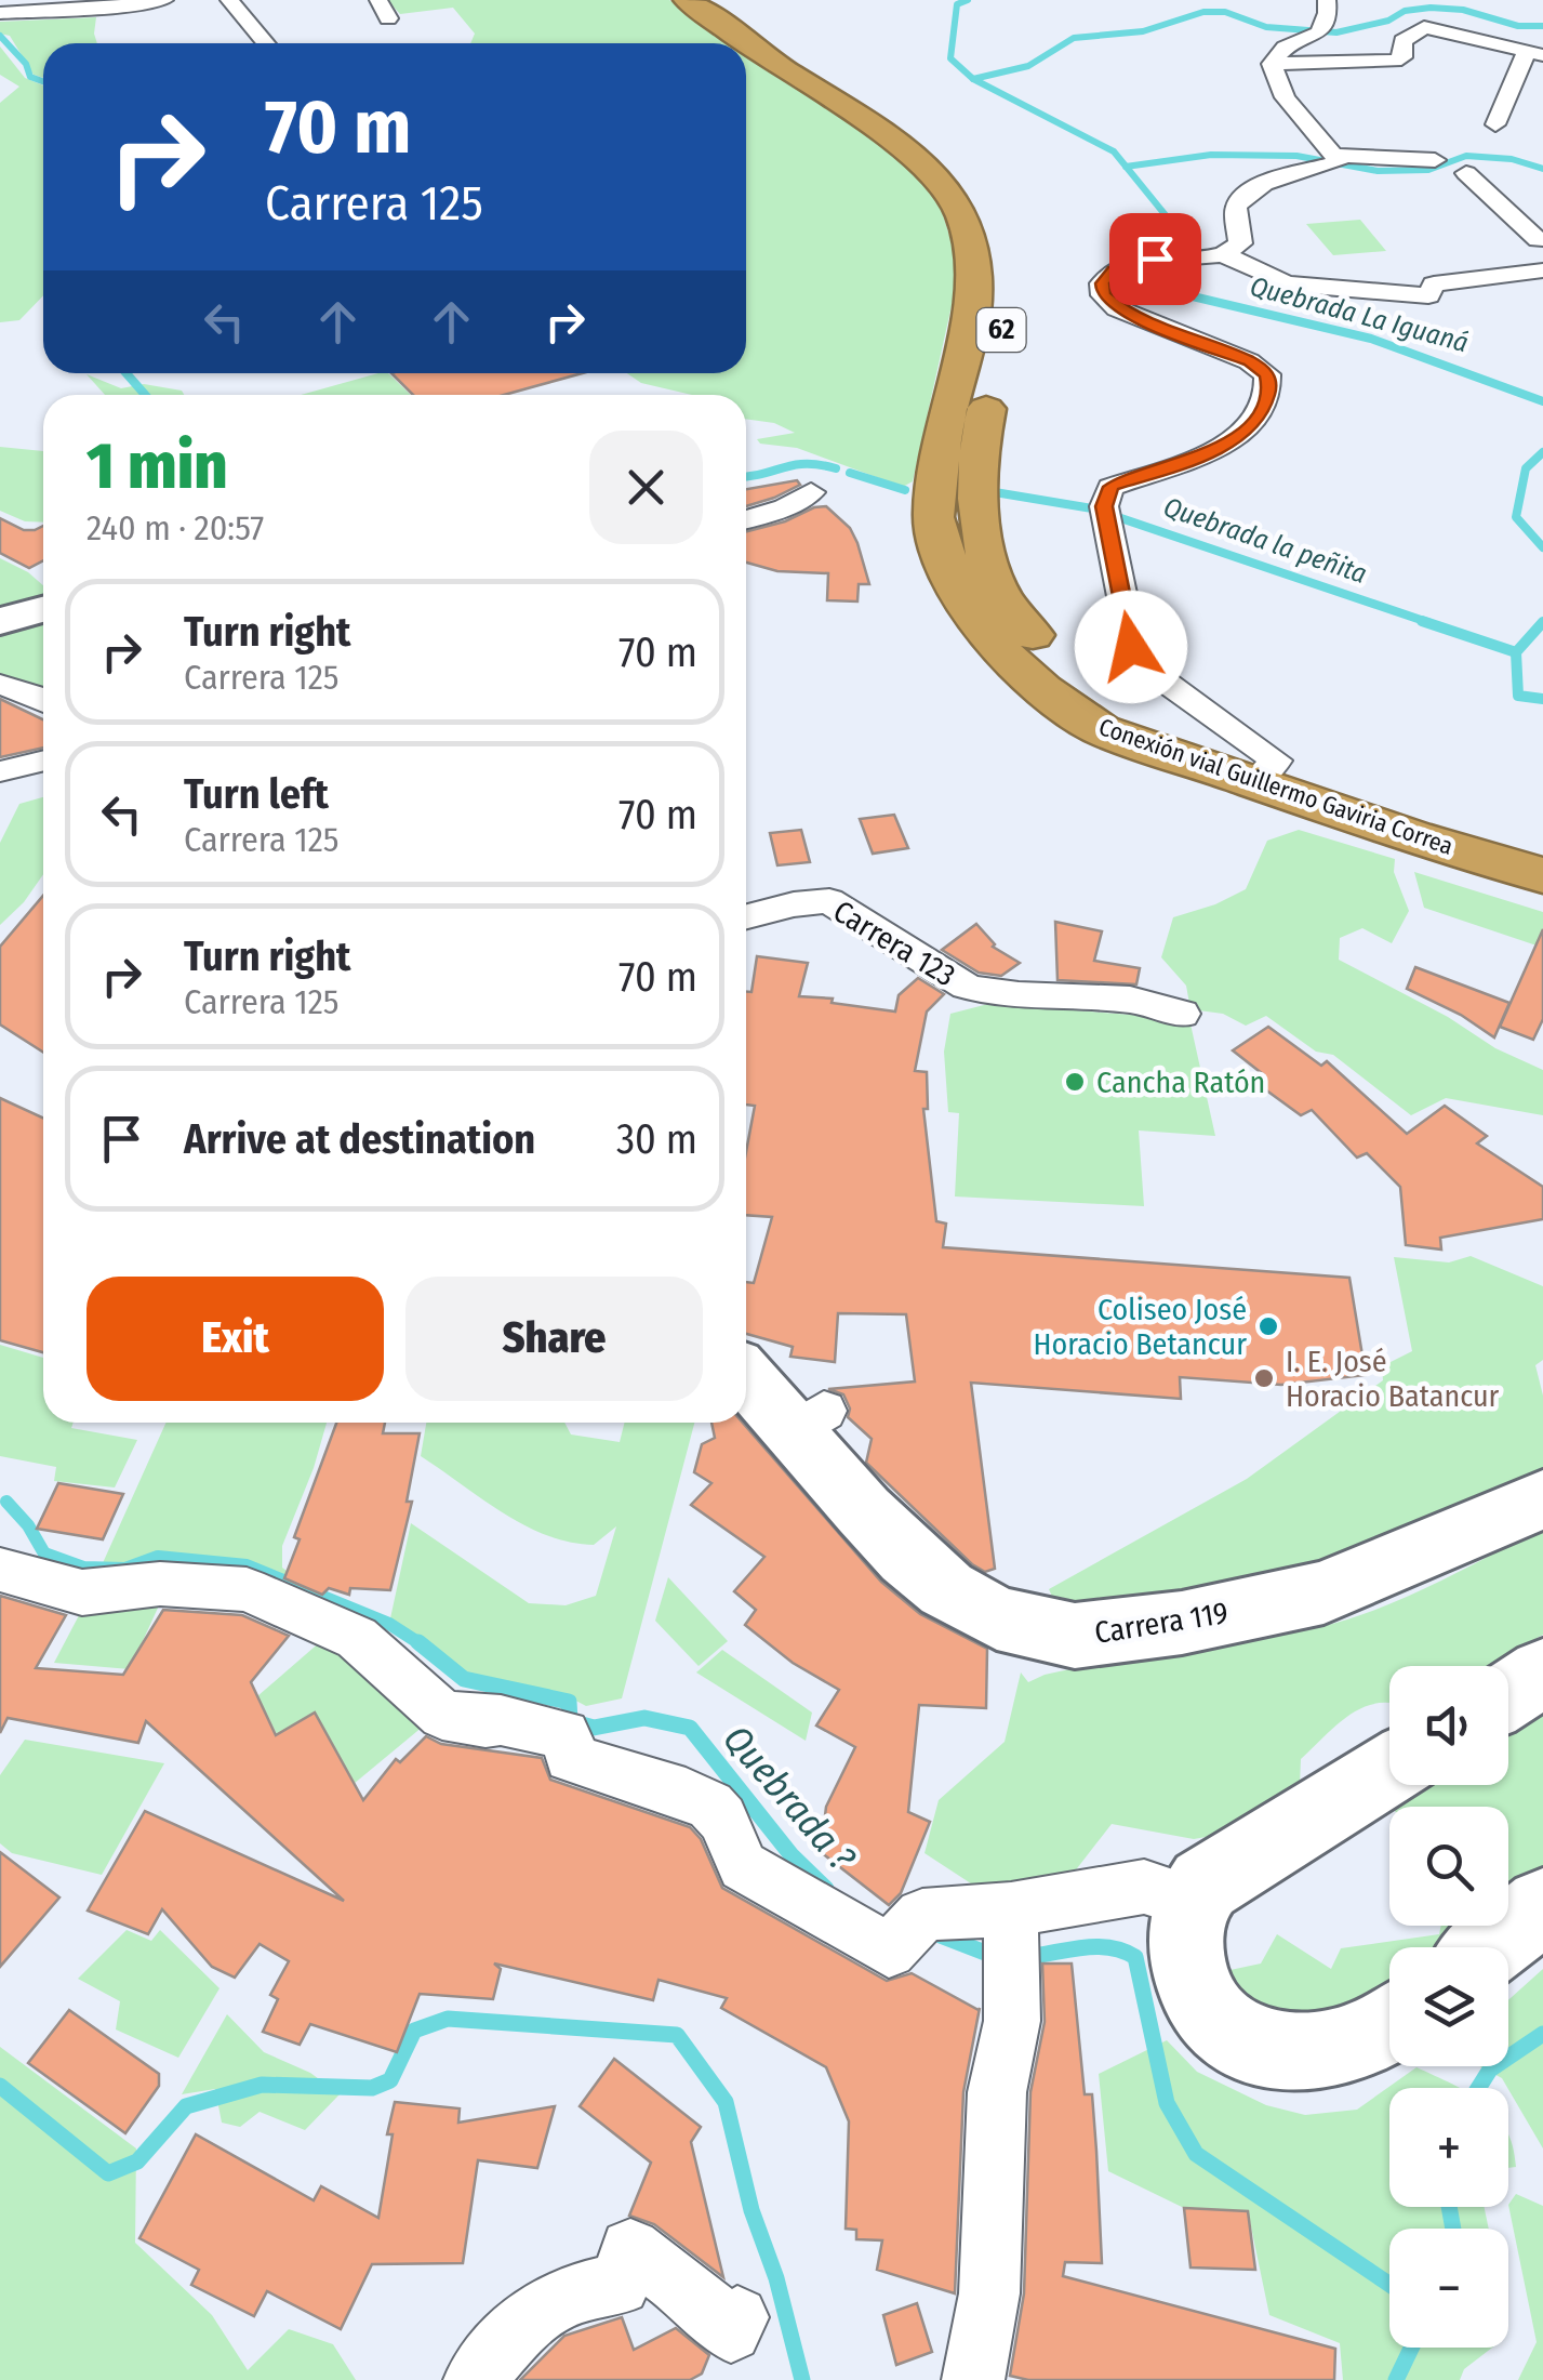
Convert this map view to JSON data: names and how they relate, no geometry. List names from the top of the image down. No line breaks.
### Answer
{"streets":{"highway":["62","Conexión vial Guillermo Gaviria Correa"],"street":["Carrera 123","Carrera 119"]},"water":["Quebrada La Iguaná","Quebrada la peñita","Quebrada ?"],"places":["Cancha Ratón","Coliseo José Horacio Betancur","I. E. José Horacio Batancur"],"page":{"turn":["70 m","Carrera 125"],"heading":["1 min","240 m · 20:57"],"list":[{"name":"Turn right","note":"Carrera 125","value":"70 m"},{"name":"Turn left","note":"Carrera 125","value":"70 m"},{"name":"Turn right","note":"Carrera 125","value":"70 m"},{"name":"Arrive at destination","value":"30 m"}],"buttons":["Exit","Share"],"map_buttons":["+","−"]}}
